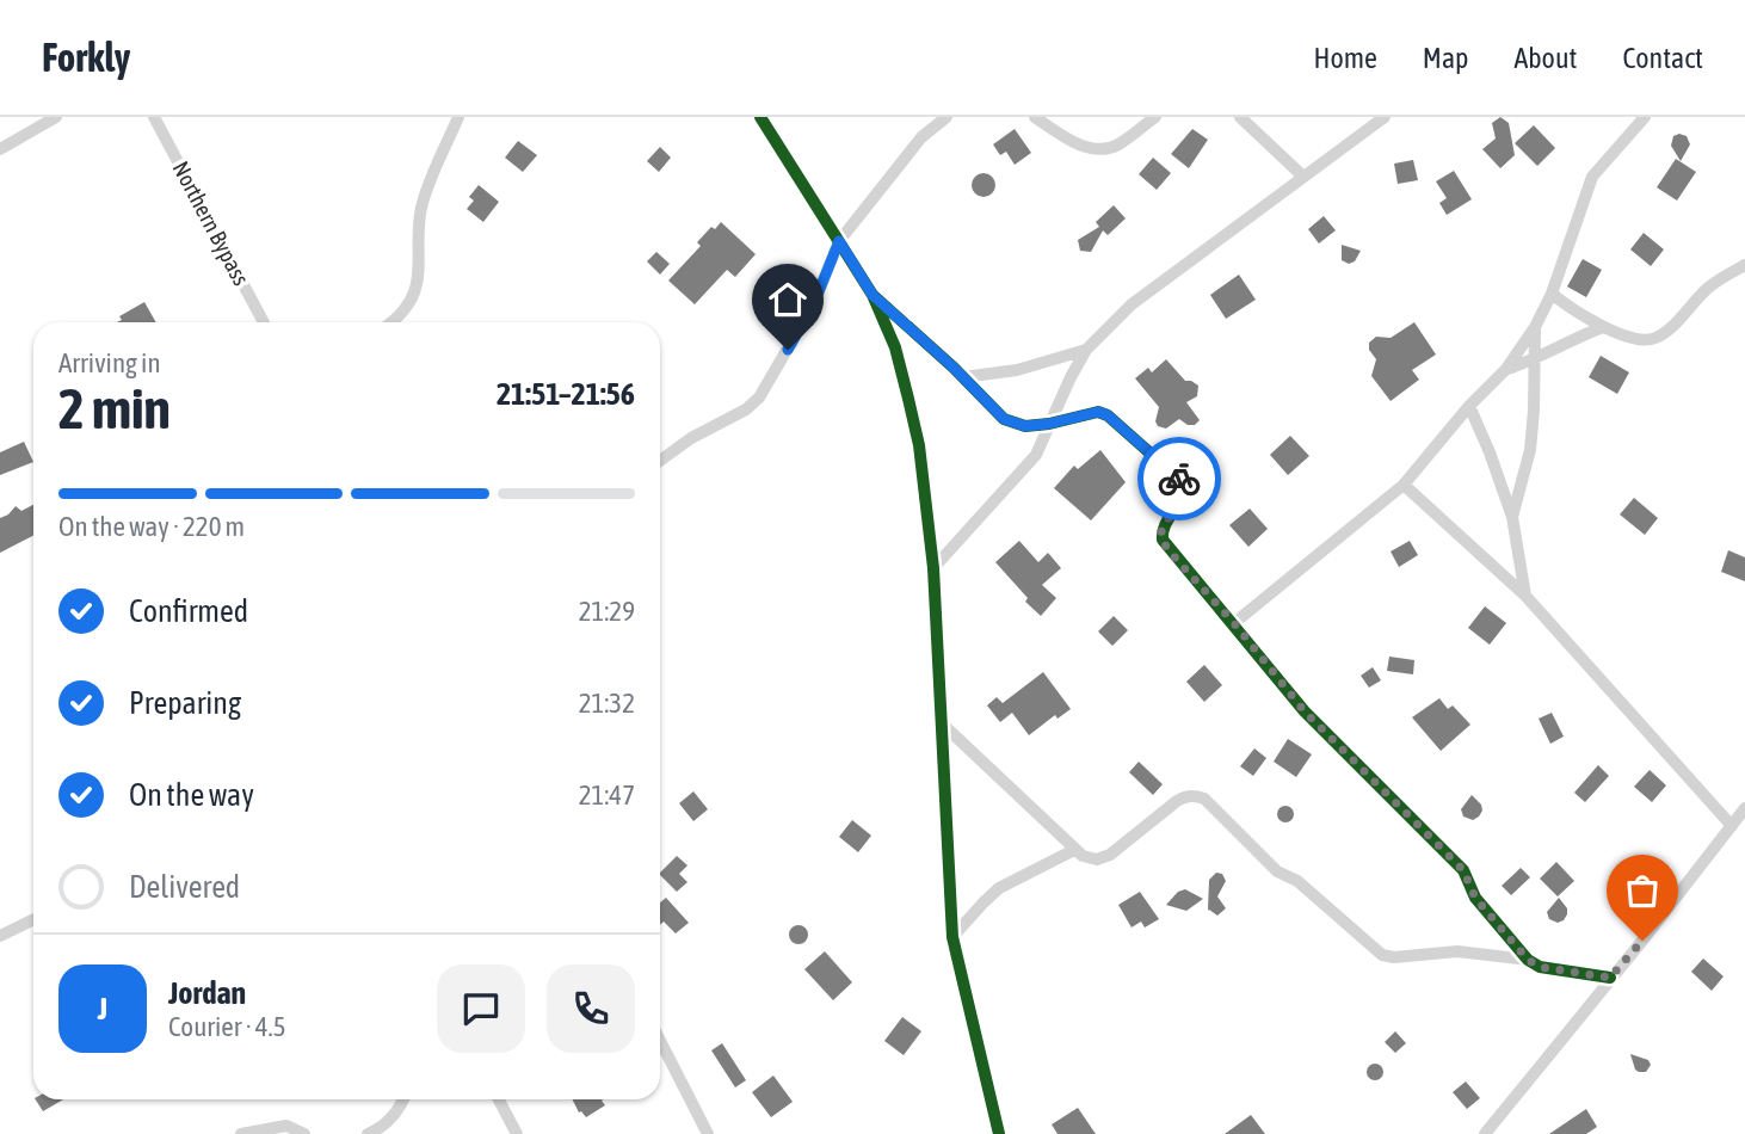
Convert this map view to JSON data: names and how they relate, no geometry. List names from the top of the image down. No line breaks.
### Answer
{"streets":{"street":["Northern Bypass"]},"page":{"header":"Forkly","nav":["Home","Map","About","Contact"],"heading":["2 min","Arriving in","21:51–21:56"],"panel":["Jordan","Courier · 4.5"],"bar":"On the way · 220 m","list":[["Confirmed","21:29"],["Preparing","21:32"],["On the way","21:47"],"Delivered"],"round":"J"}}
